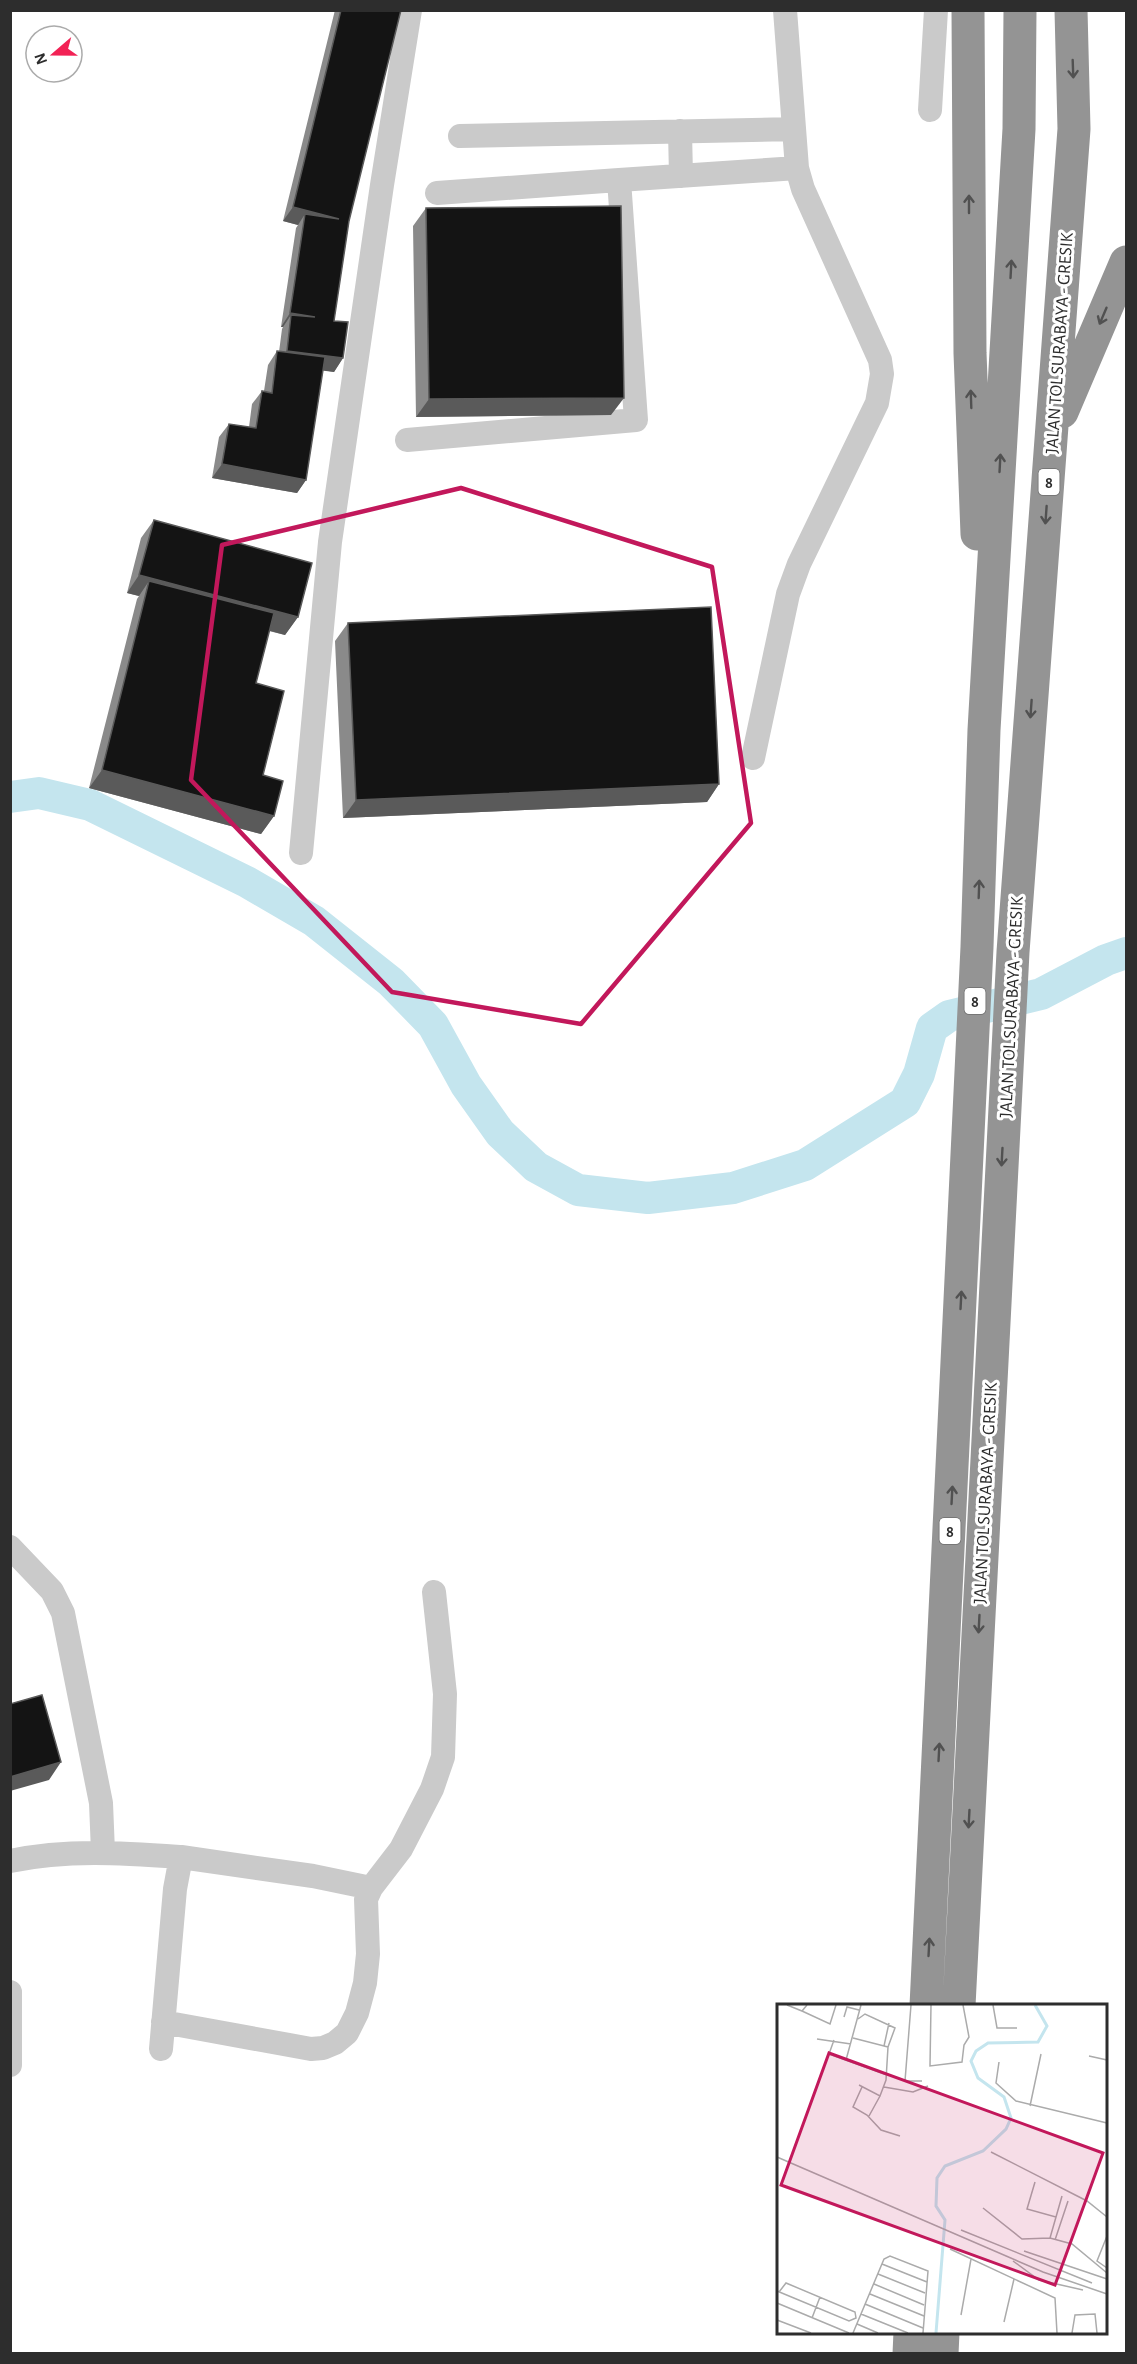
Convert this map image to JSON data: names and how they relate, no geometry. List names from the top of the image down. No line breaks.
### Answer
{"streets":{"highway":["JALAN TOL SURABAYA - GRESIK","8"]},"north":"left"}
